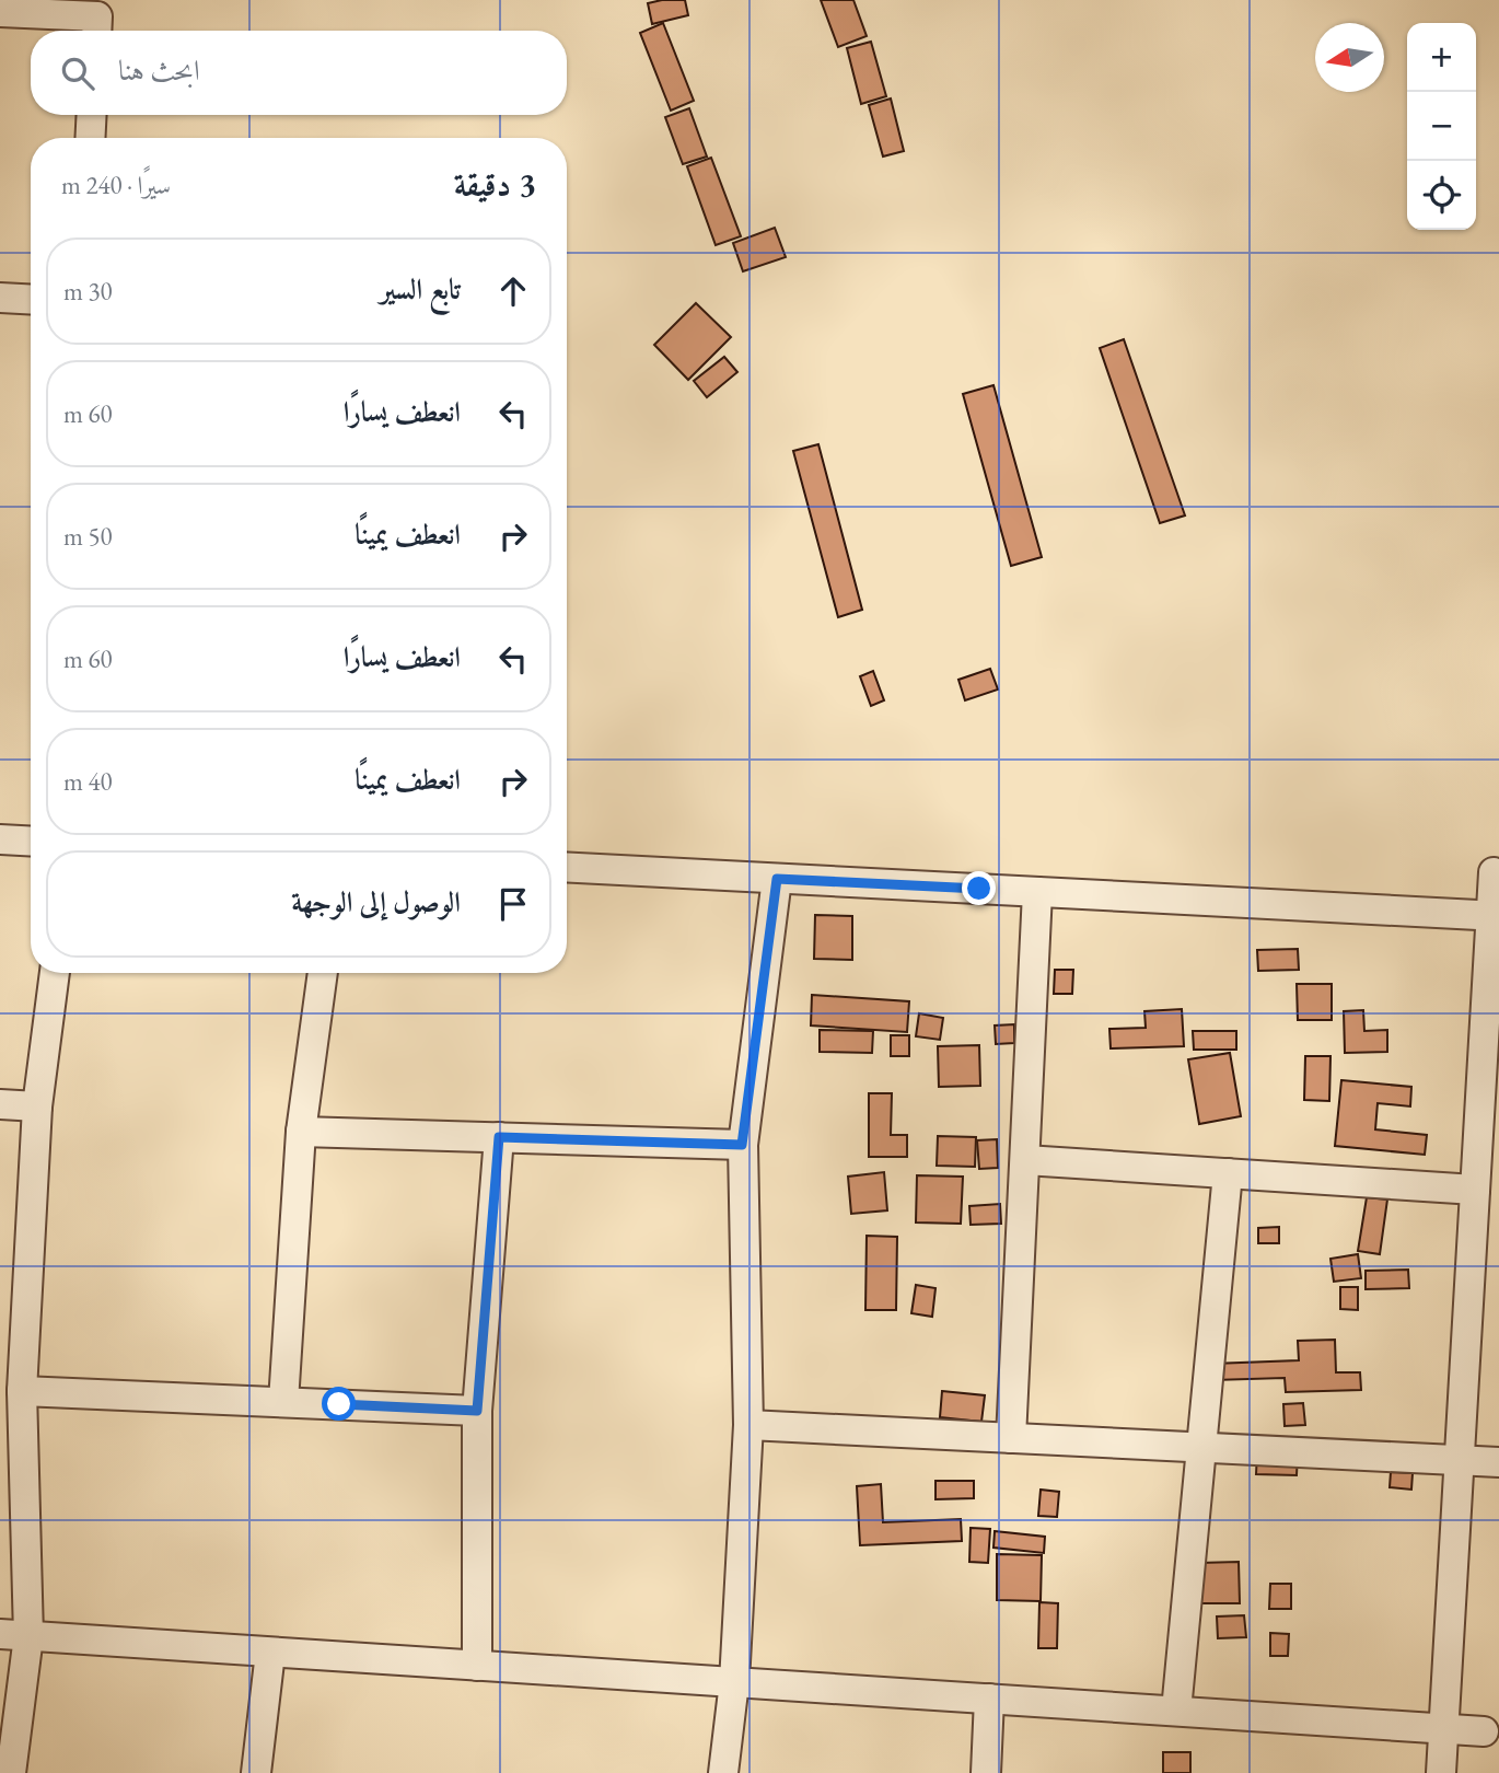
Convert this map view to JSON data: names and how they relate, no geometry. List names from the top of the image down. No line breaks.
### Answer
{"north":"left","page":{"map_buttons":["+","−"],"search":"ابحث هنا","heading":["3 دقيقة","سيرًا · 240 m"],"list":[["تابع السير","30 m"],["انعطف يسارًا","60 m"],["انعطف يمينًا","50 m"],["انعطف يسارًا","60 m"],["انعطف يمينًا","40 m"],"الوصول إلى الوجهة"]}}
